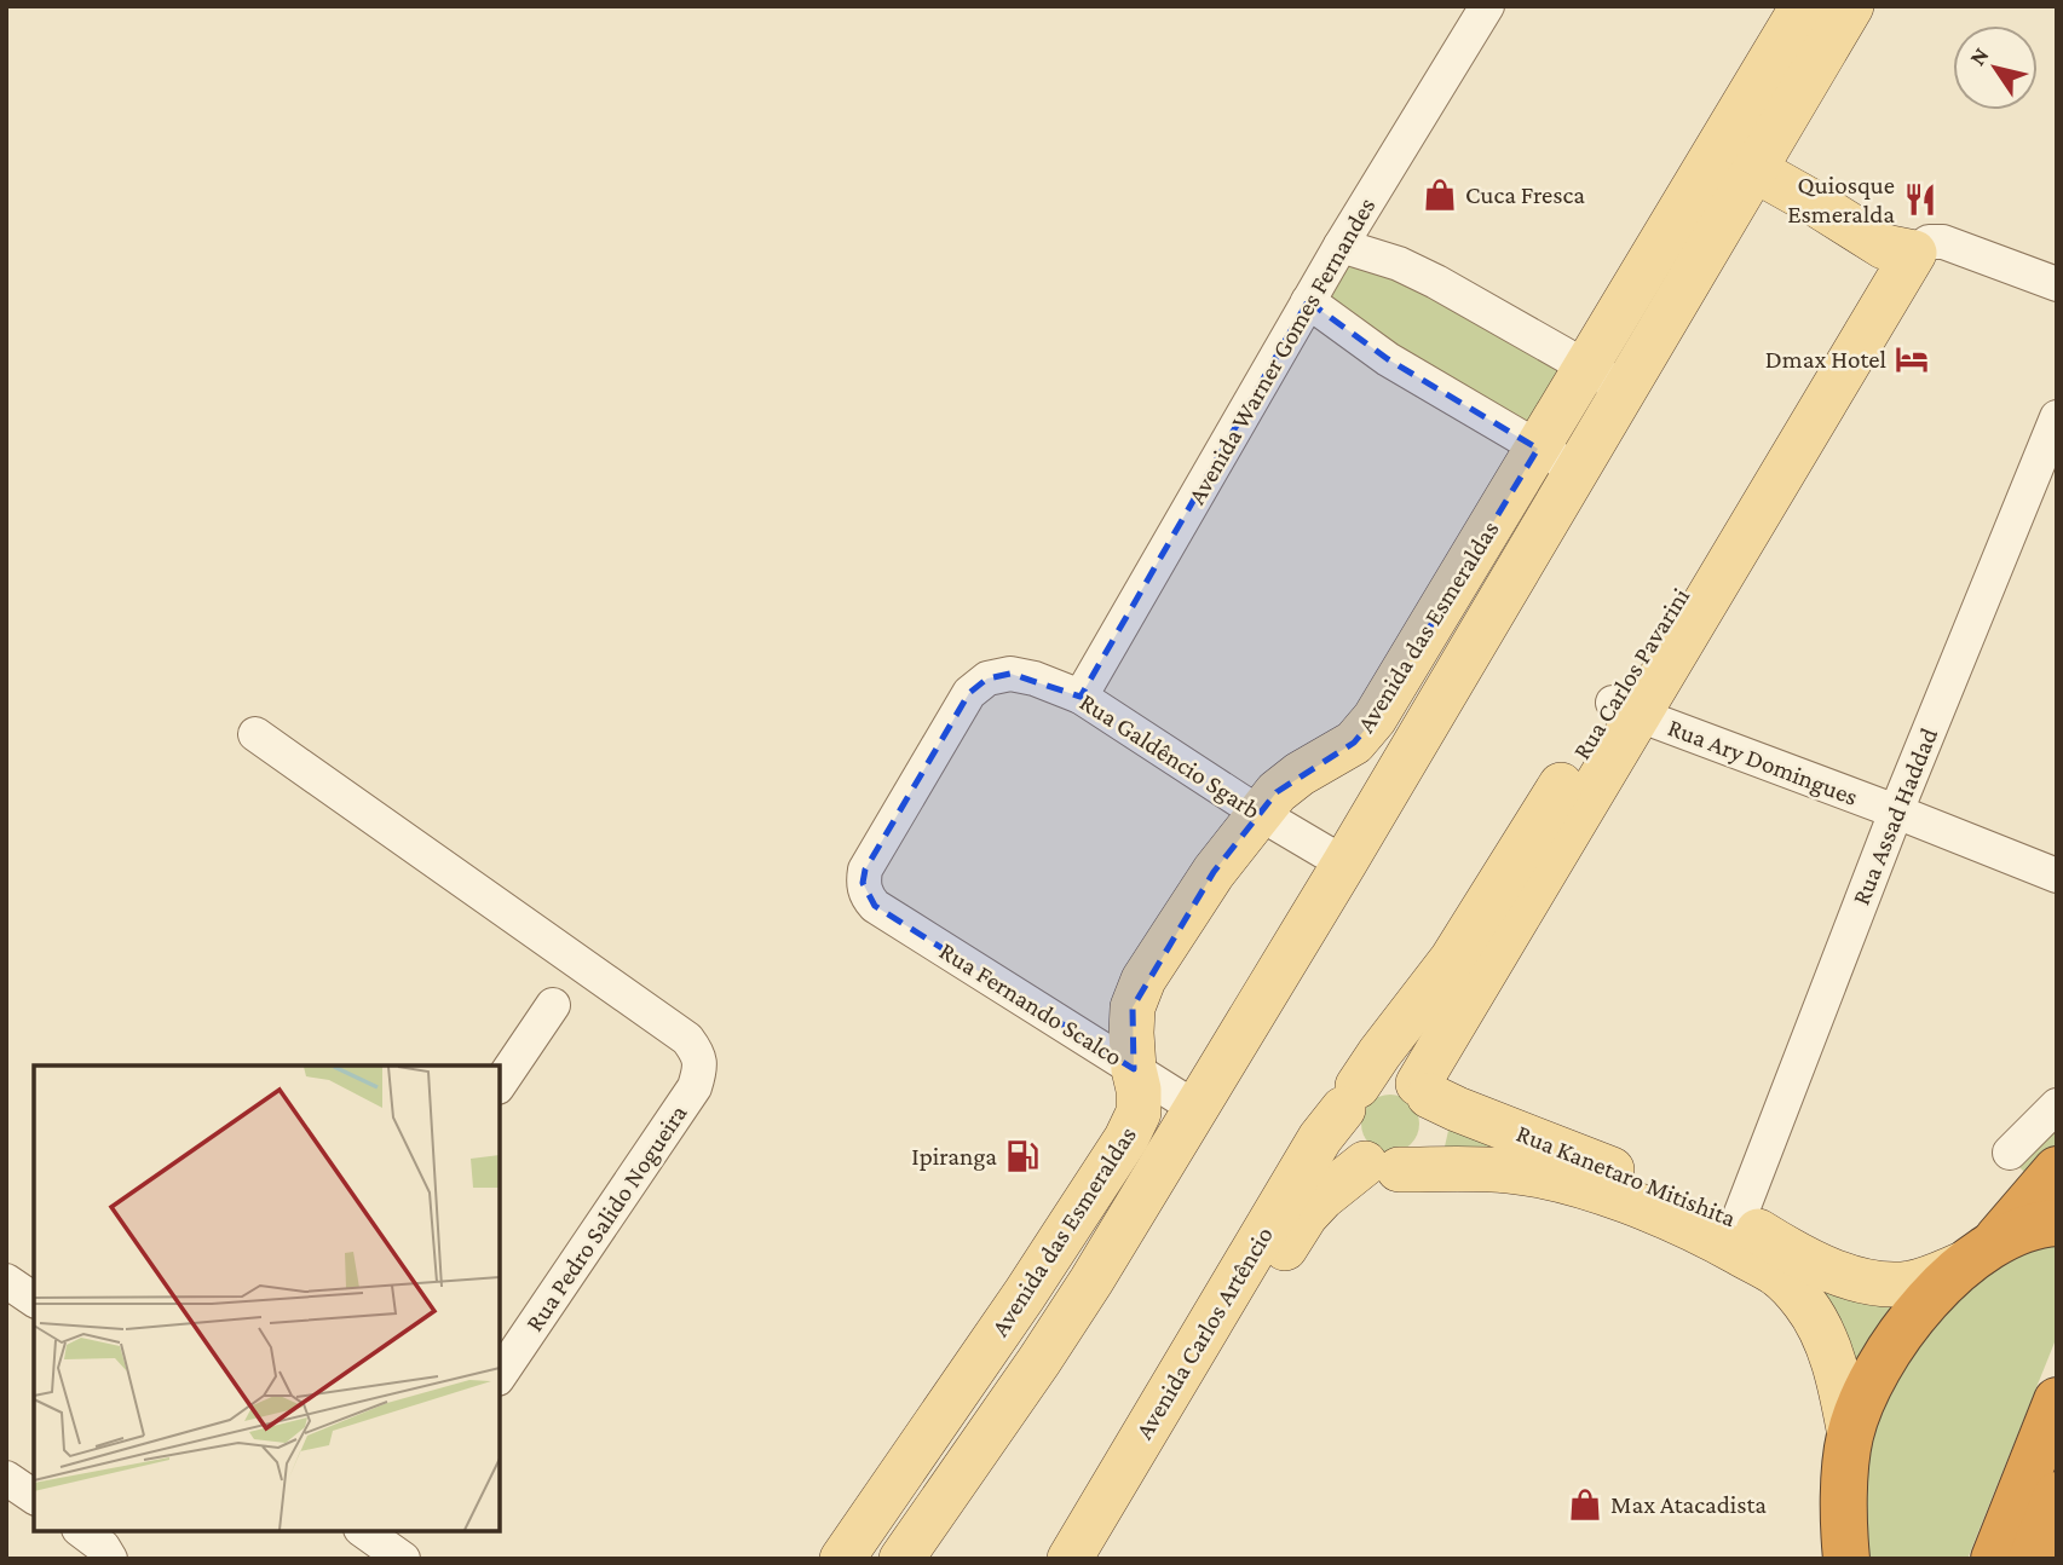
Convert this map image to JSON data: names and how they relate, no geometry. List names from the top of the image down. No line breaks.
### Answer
{"streets":{"main road":["Avenida das Esmeraldas","Rua Carlos Pavarini","Rua Kanetaro Mitishita","Avenida Carlos Artêncio"],"street":["Avenida Warner Gomes Fernandes","Rua Galdêncio Sgarb","Rua Ary Domingues","Rua Assad Haddad","Rua Fernando Scalco","Rua Pedro Salido Nogueira"]},"crossings":[["Avenida Warner Gomes Fernandes","Rua Galdêncio Sgarb"],["Avenida das Esmeraldas","Rua Galdêncio Sgarb"],["Avenida das Esmeraldas","Rua Fernando Scalco"],["Rua Carlos Pavarini","Rua Ary Domingues"],["Rua Carlos Pavarini","Rua Kanetaro Mitishita"],["Rua Carlos Pavarini","Avenida Carlos Artêncio"],["Rua Galdêncio Sgarb","Rua Fernando Scalco"],["Rua Ary Domingues","Rua Assad Haddad"],["Rua Assad Haddad","Rua Kanetaro Mitishita"],["Rua Kanetaro Mitishita","Avenida Carlos Artêncio"]],"places":{"shop":["Cuca Fresca","Max Atacadista"],"restaurant":["Quiosque Esmeralda"],"hotel":["Dmax Hotel"],"fuel station":["Ipiranga"]},"north":"top left"}
